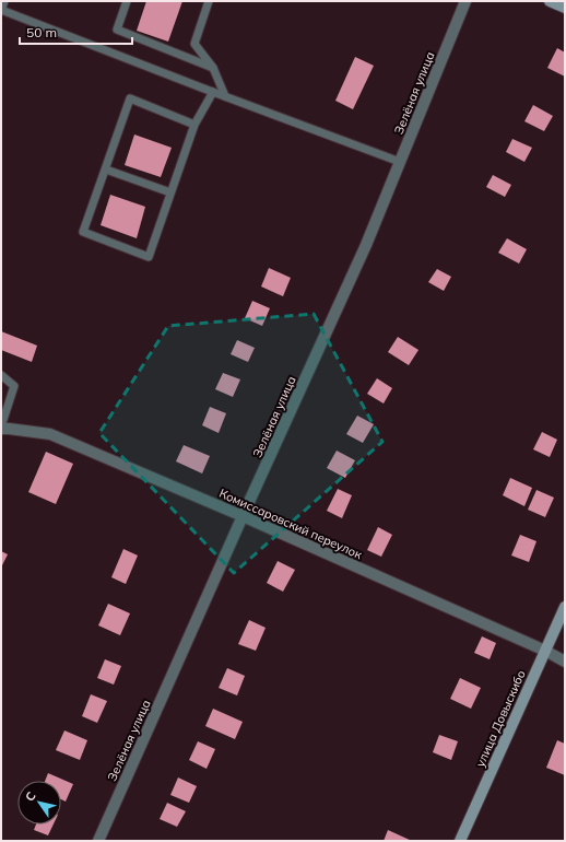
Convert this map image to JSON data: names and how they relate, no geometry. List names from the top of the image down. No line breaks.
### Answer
{"streets":{"street":["Зелёная улица","Комиссаровский переулок","улица Довыскибо"]},"crossings":[["Зелёная улица","Комиссаровский переулок"],["Комиссаровский переулок","улица Довыскибо"]],"scale_bar":"50 m","north":"top left"}
